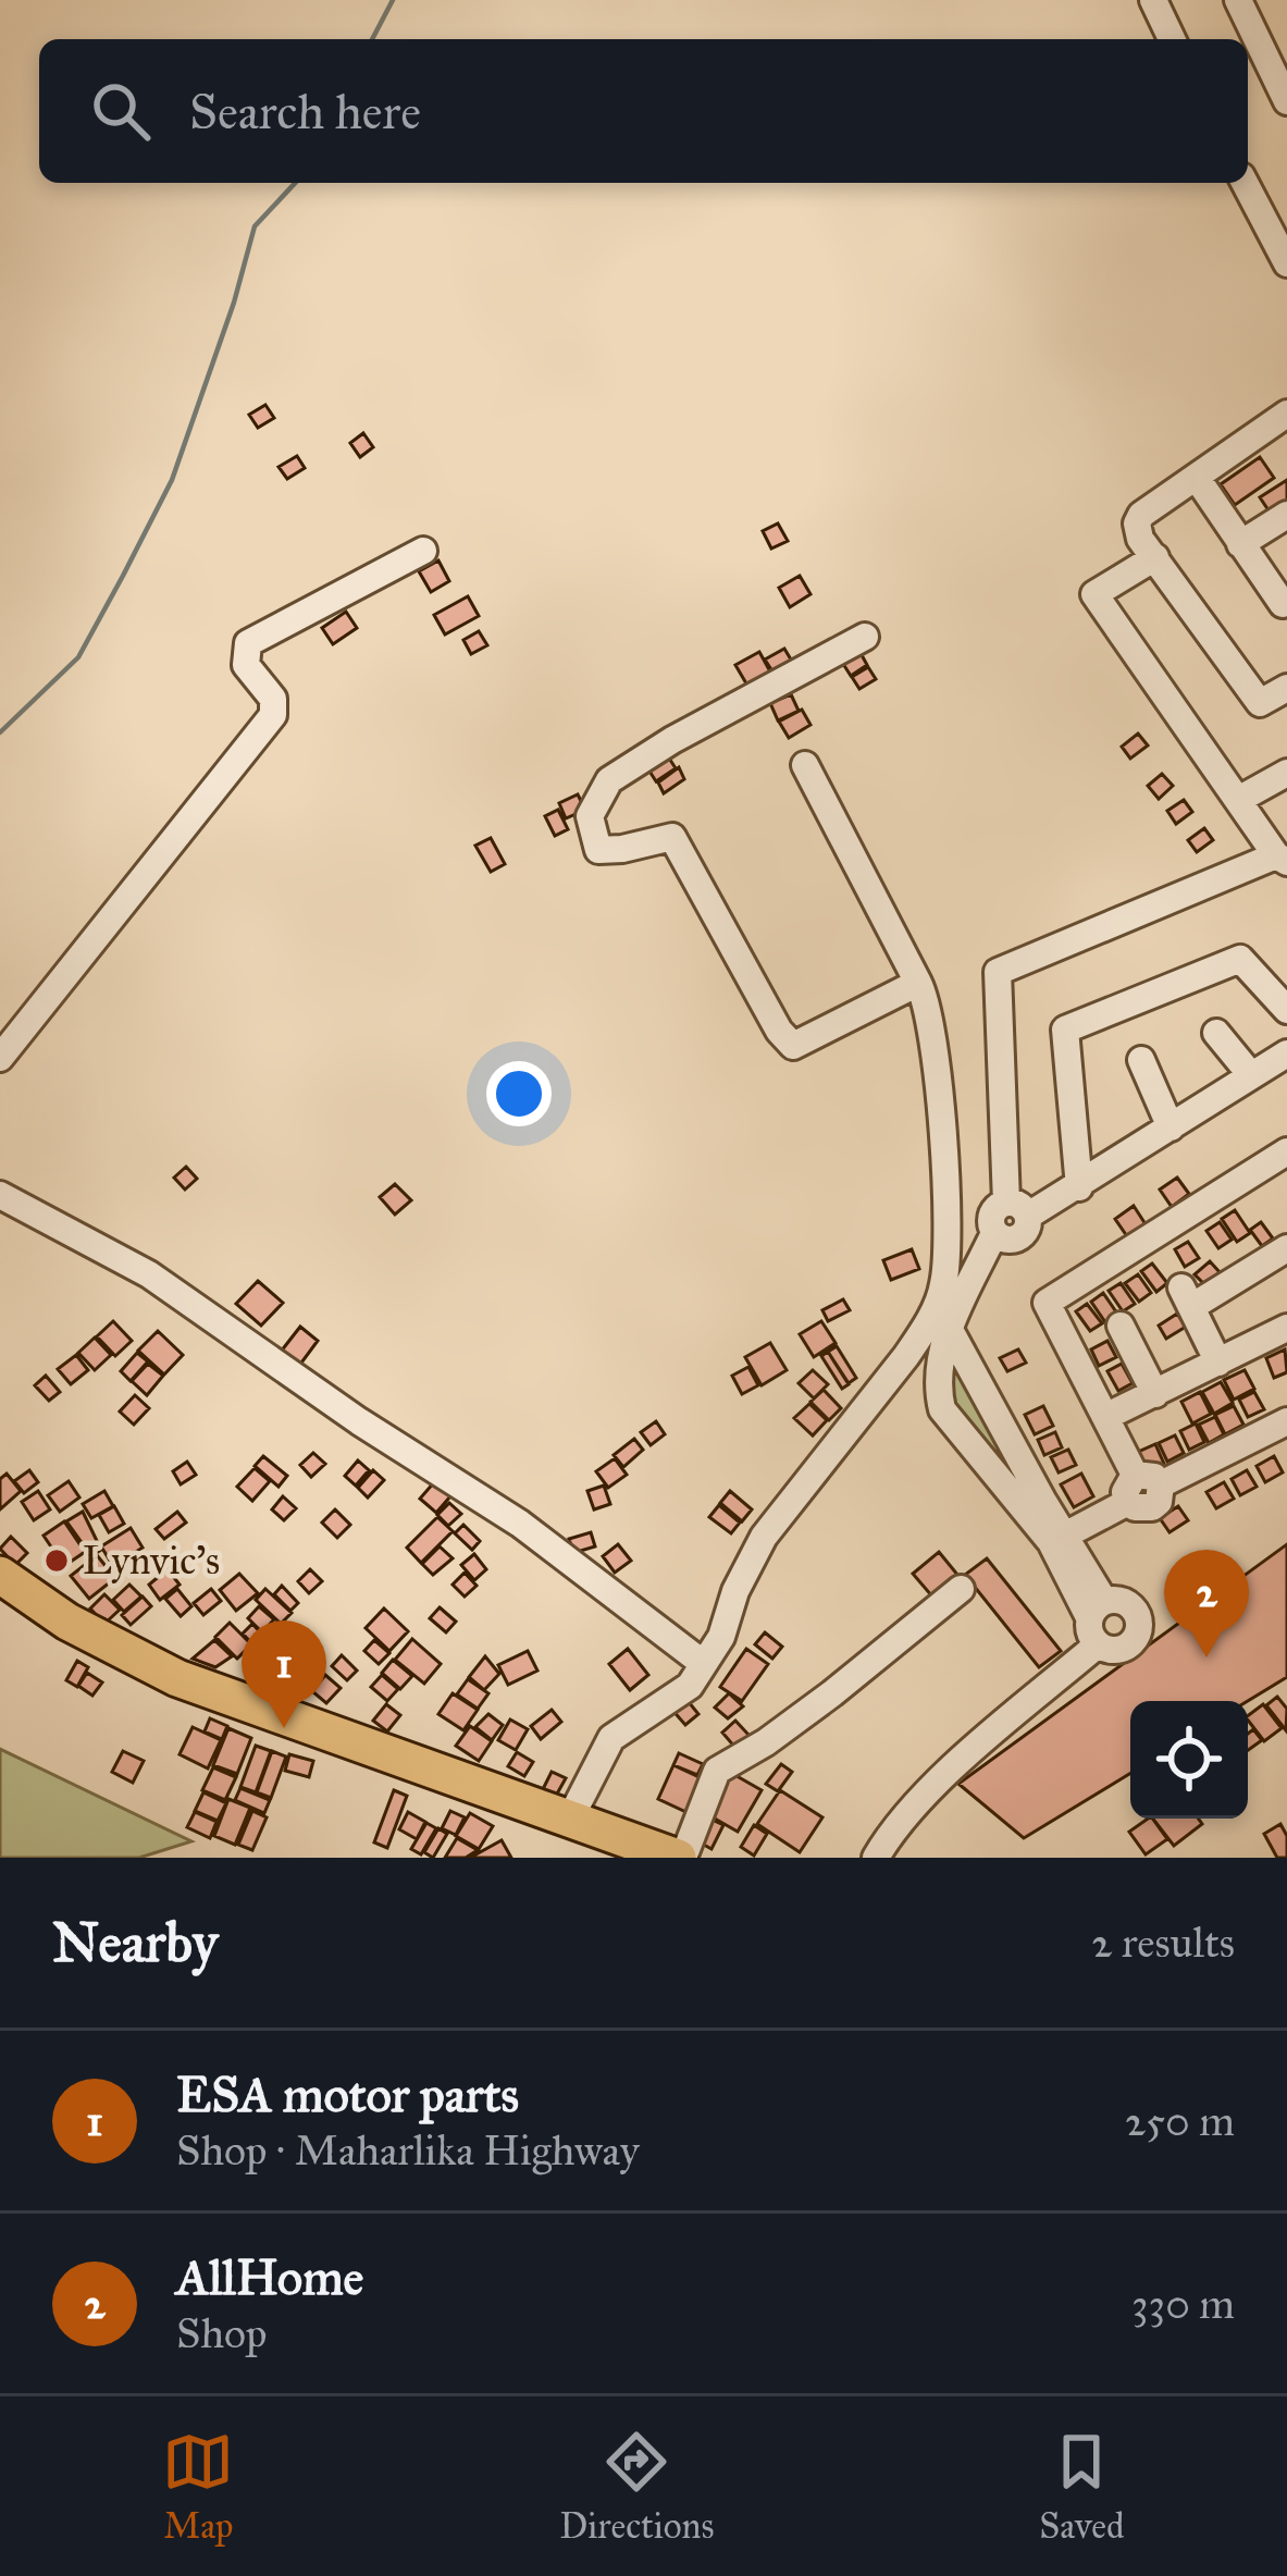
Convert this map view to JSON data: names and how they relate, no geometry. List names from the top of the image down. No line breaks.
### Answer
{"places":["Lynvic's"],"page":{"search":"Search here","pins":["2","1"],"heading":["Nearby","2 results"],"list":[{"mark":"1","name":"ESA motor parts","note":"Shop · Maharlika Highway","value":"250 m"},{"mark":"2","name":"AllHome","note":"Shop","value":"330 m"}],"nav":["Map","Directions","Saved"]}}
